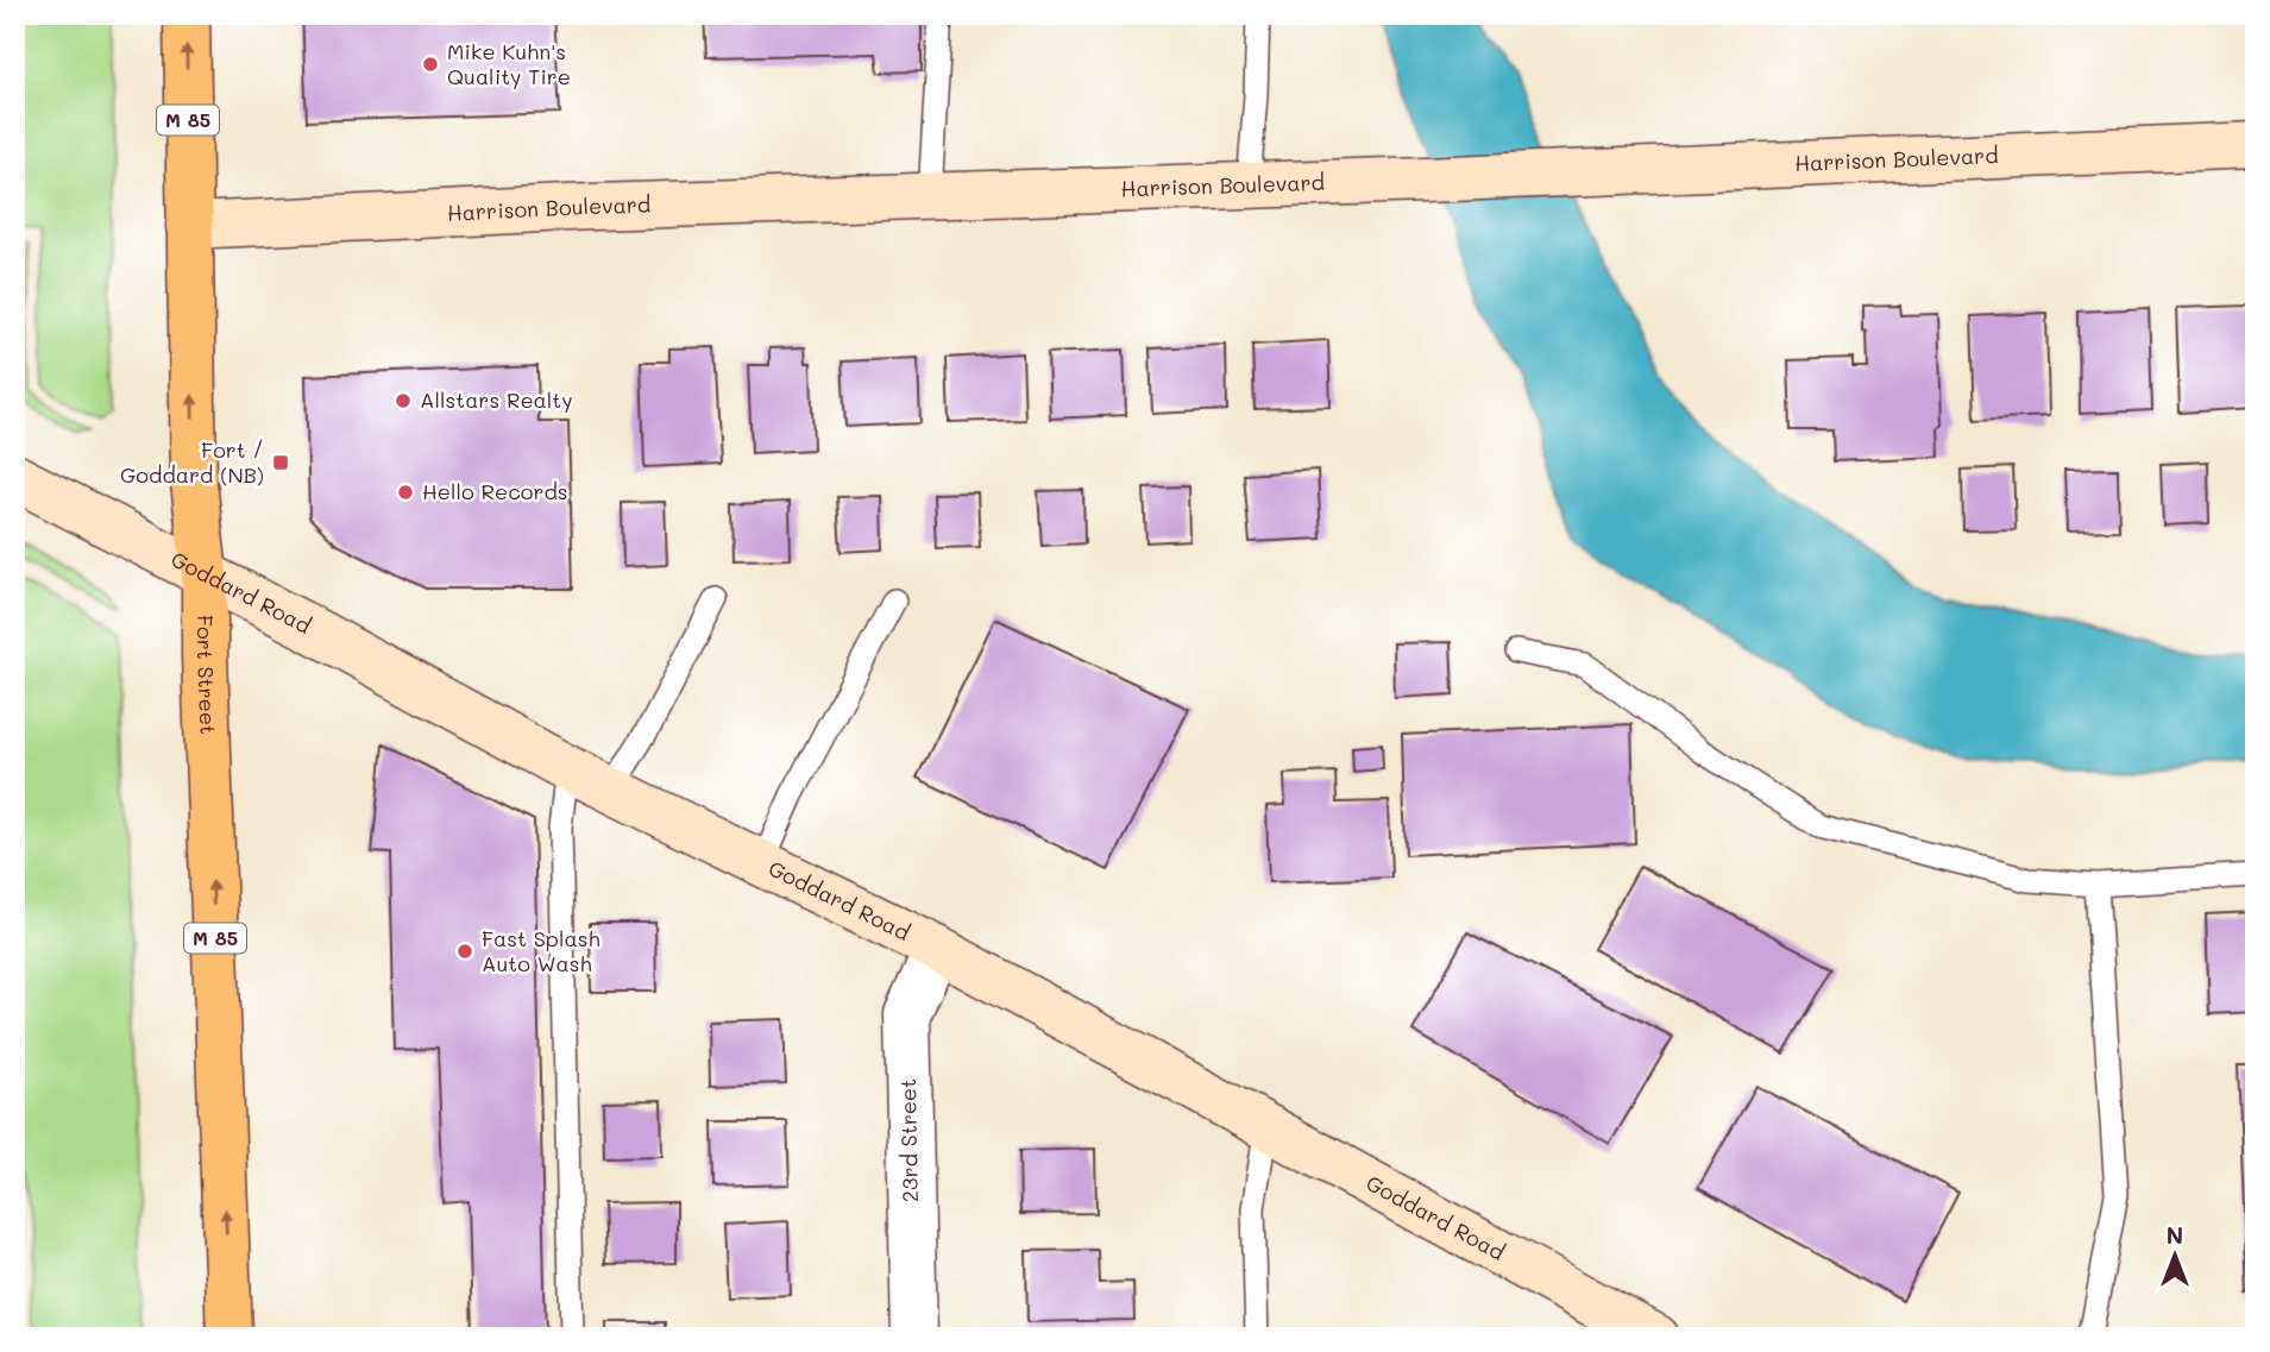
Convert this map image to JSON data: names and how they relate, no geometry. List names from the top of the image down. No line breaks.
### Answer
{"streets":{"main road":["M 85","Fort Street"],"street":["Harrison Boulevard","Goddard Road","23rd Street"]},"crossings":[["Harrison Boulevard","Fort Street"],["Goddard Road","Fort Street"],["Goddard Road","23rd Street"]],"one_way":["Fort Street"],"places":{"other":["Mike Kuhn's Quality Tire","Allstars Realty","Hello Records","Fast Splash Auto Wash"],"transit":["Fort / Goddard (NB)"]},"north":"top"}
